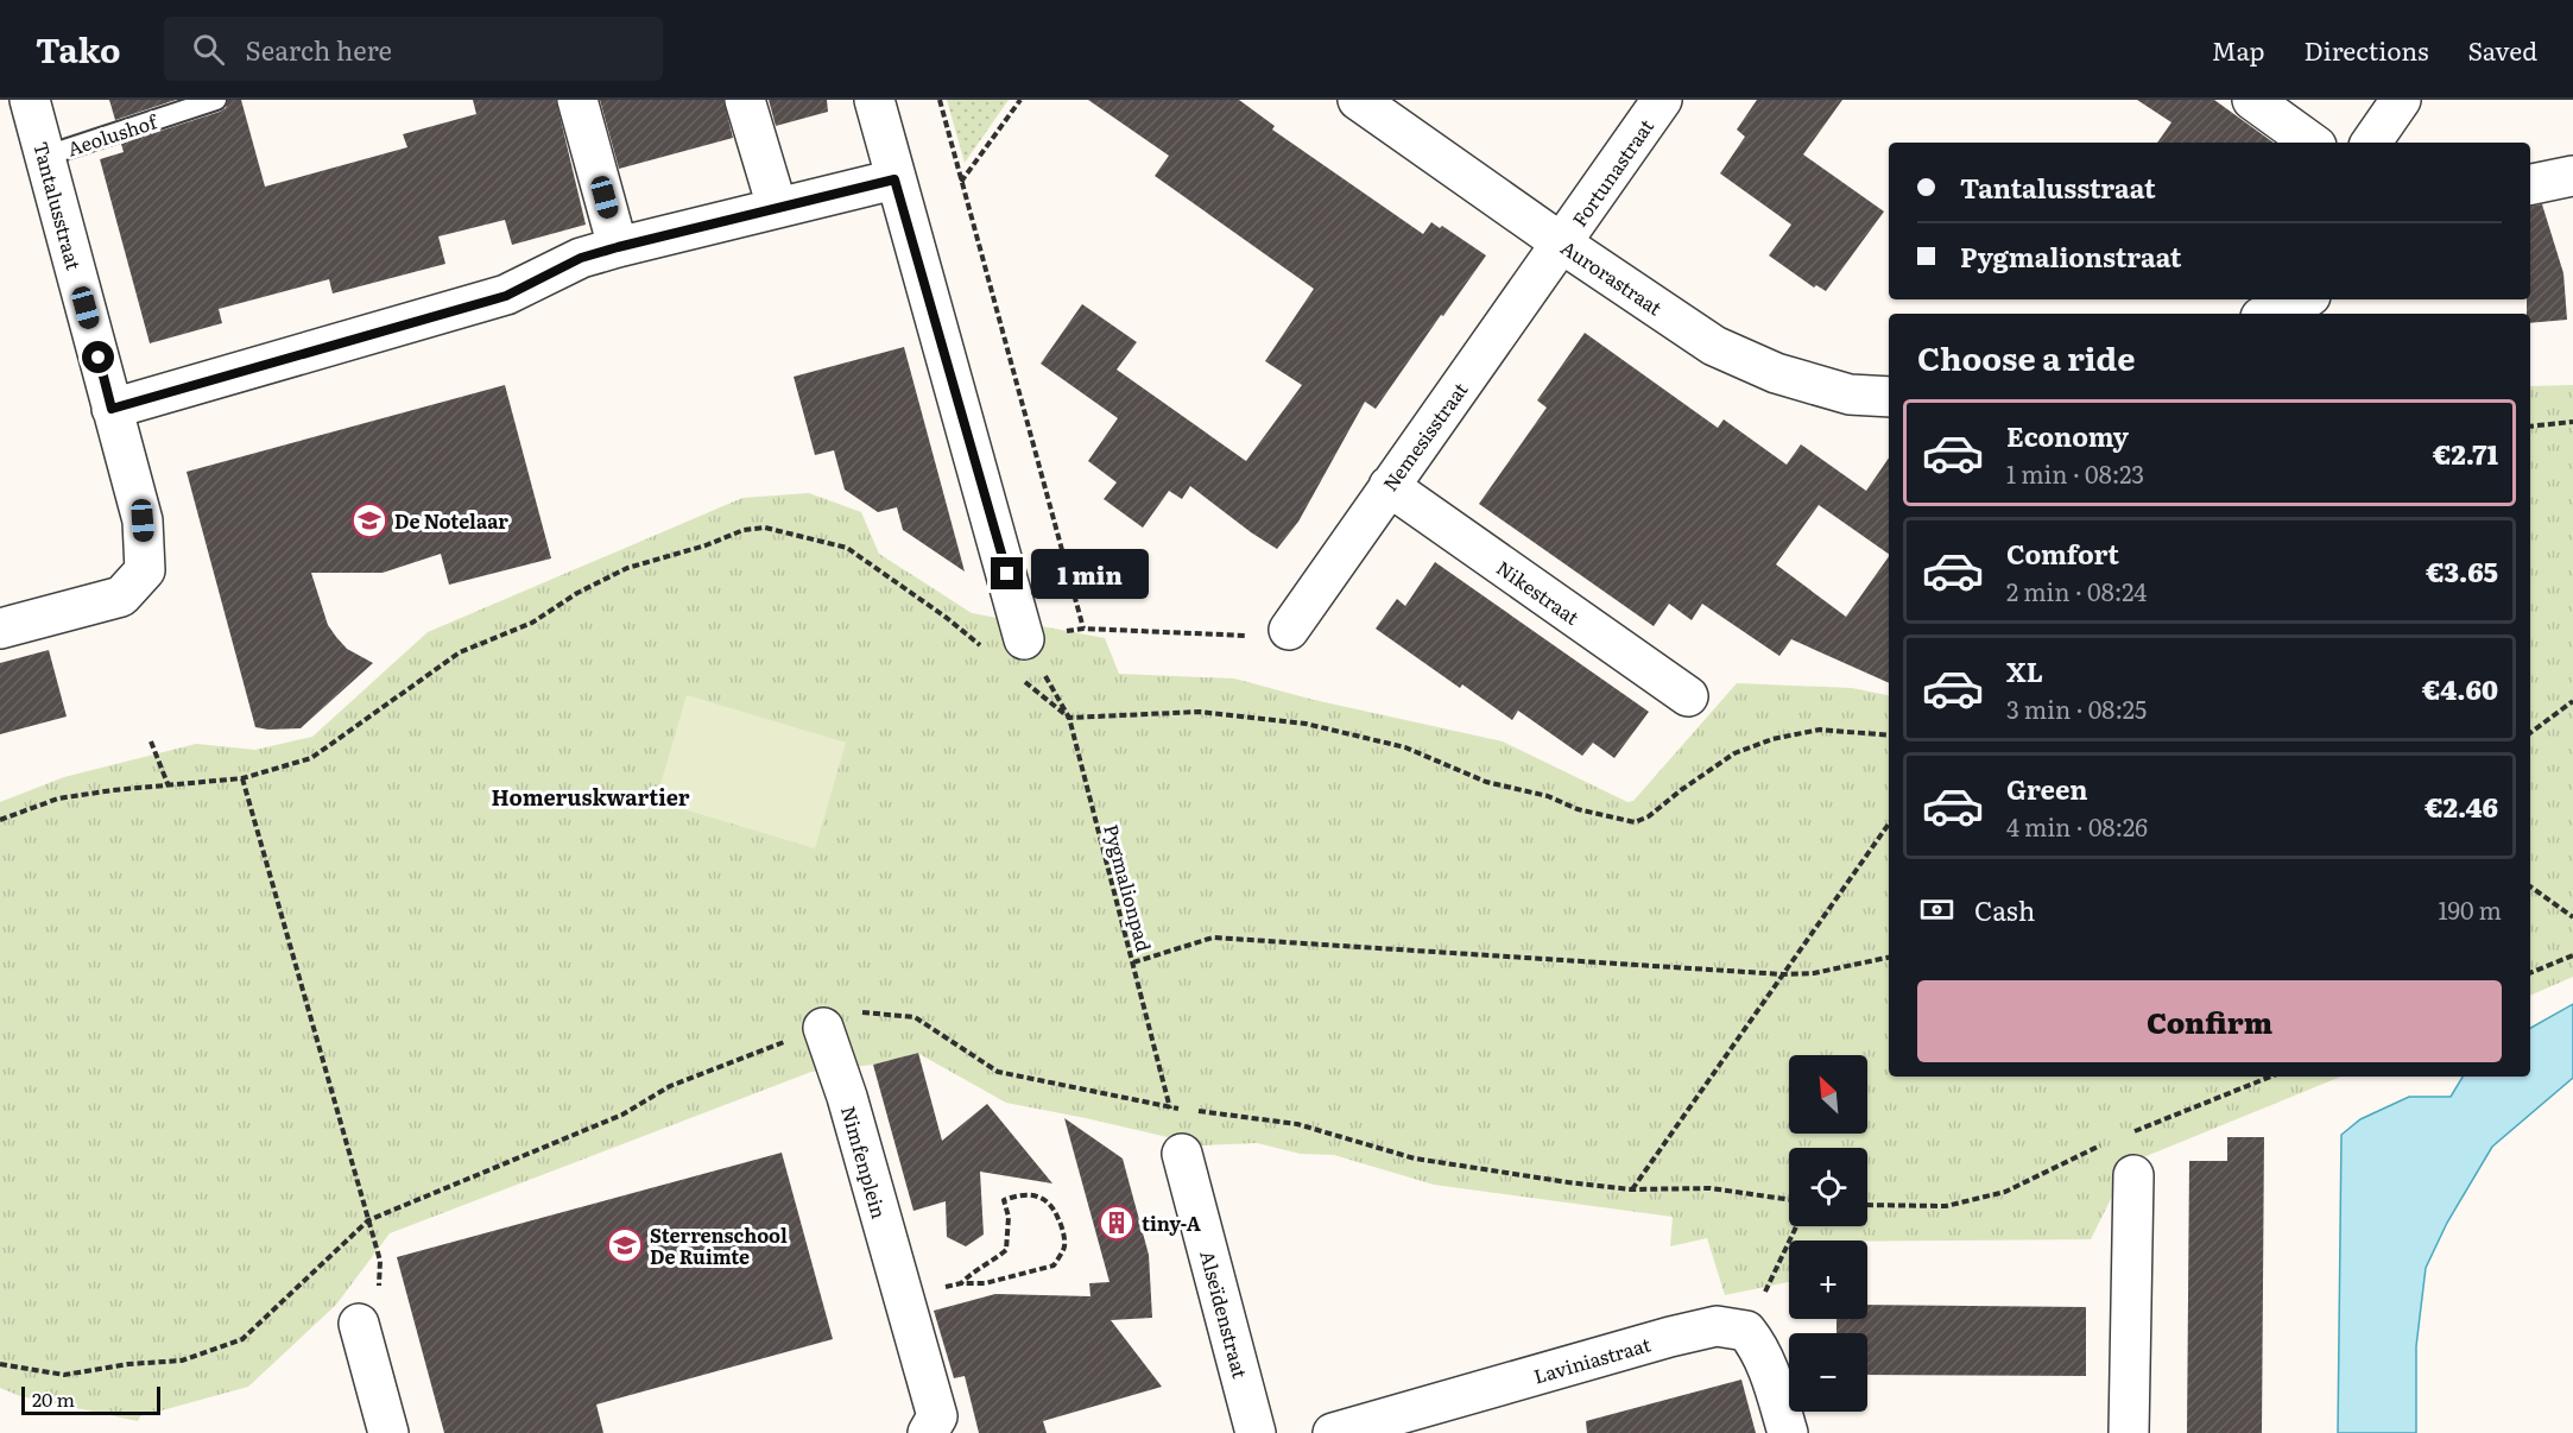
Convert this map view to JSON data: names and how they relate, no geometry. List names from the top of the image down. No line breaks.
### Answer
{"streets":{"street":["Fortunastraat","Tantalusstraat","Aurorastraat","Nemesisstraat","Nikestraat","Nimfenplein","Alseïdenstraat","Laviniastraat"],"lane":["Aeolushof"],"path":["Pygmalionpad"]},"crossings":[["Aeolushof","Tantalusstraat"],["Fortunastraat","Aurorastraat"],["Fortunastraat","Nemesisstraat"],["Aurorastraat","Nemesisstraat"],["Nemesisstraat","Nikestraat"],["Pygmalionpad","Alseïdenstraat"]],"districts":["Homeruskwartier"],"places":{"school or university":["De Notelaar","Sterrenschool De Ruimte"],"building":["tiny-A"]},"scale_bar":"20 m","north":"top left","page":{"header":"Tako","search":"Search here","nav":["Map","Directions","Saved"],"banner":["Tantalusstraat","Pygmalionstraat"],"heading":"Choose a ride","list":[{"name":"Economy","note":"1 min · 08:23","value":"€2.71"},{"name":"Comfort","note":"2 min · 08:24","value":"€3.65"},{"name":"XL","note":"3 min · 08:25","value":"€4.60"},{"name":"Green","note":"4 min · 08:26","value":"€2.46"}],"bubble":"1 min","pay":["Cash","190 m"],"buttons":"Confirm","map_buttons":["+","−"],"scale":"20 m"}}
